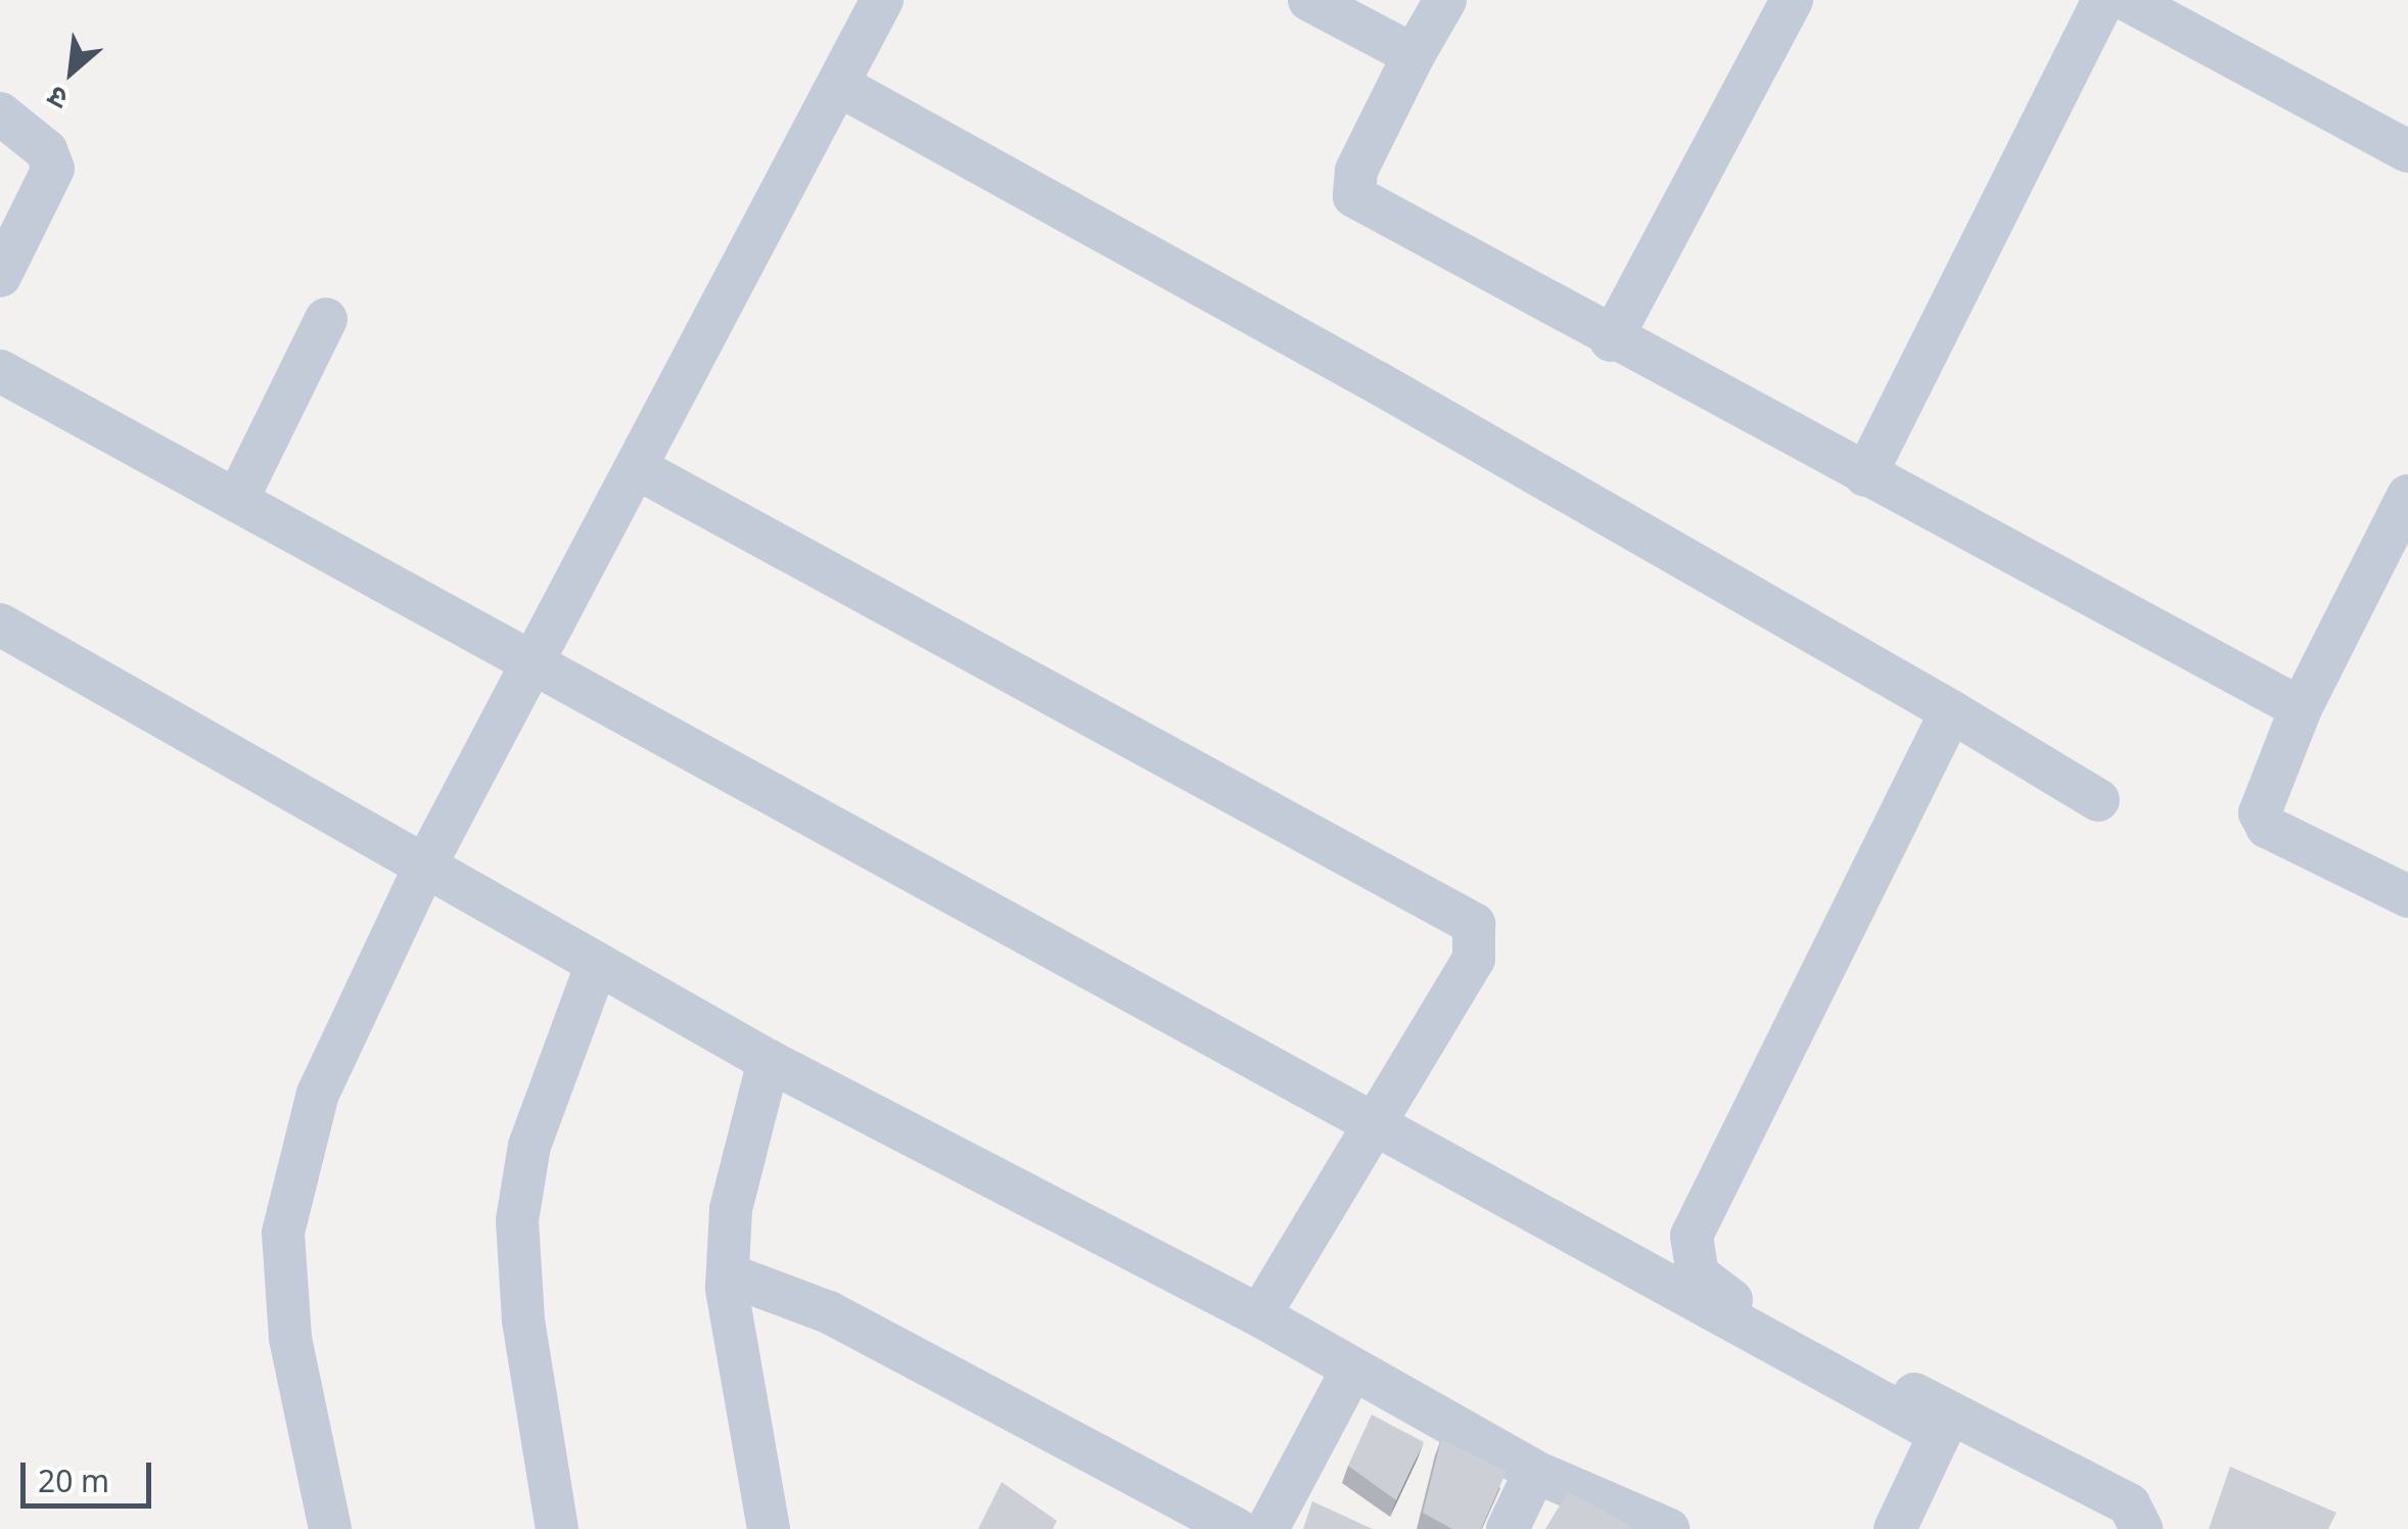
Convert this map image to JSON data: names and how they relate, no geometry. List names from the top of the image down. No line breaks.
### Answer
{"scale_bar":"20 m","north":"bottom left"}
